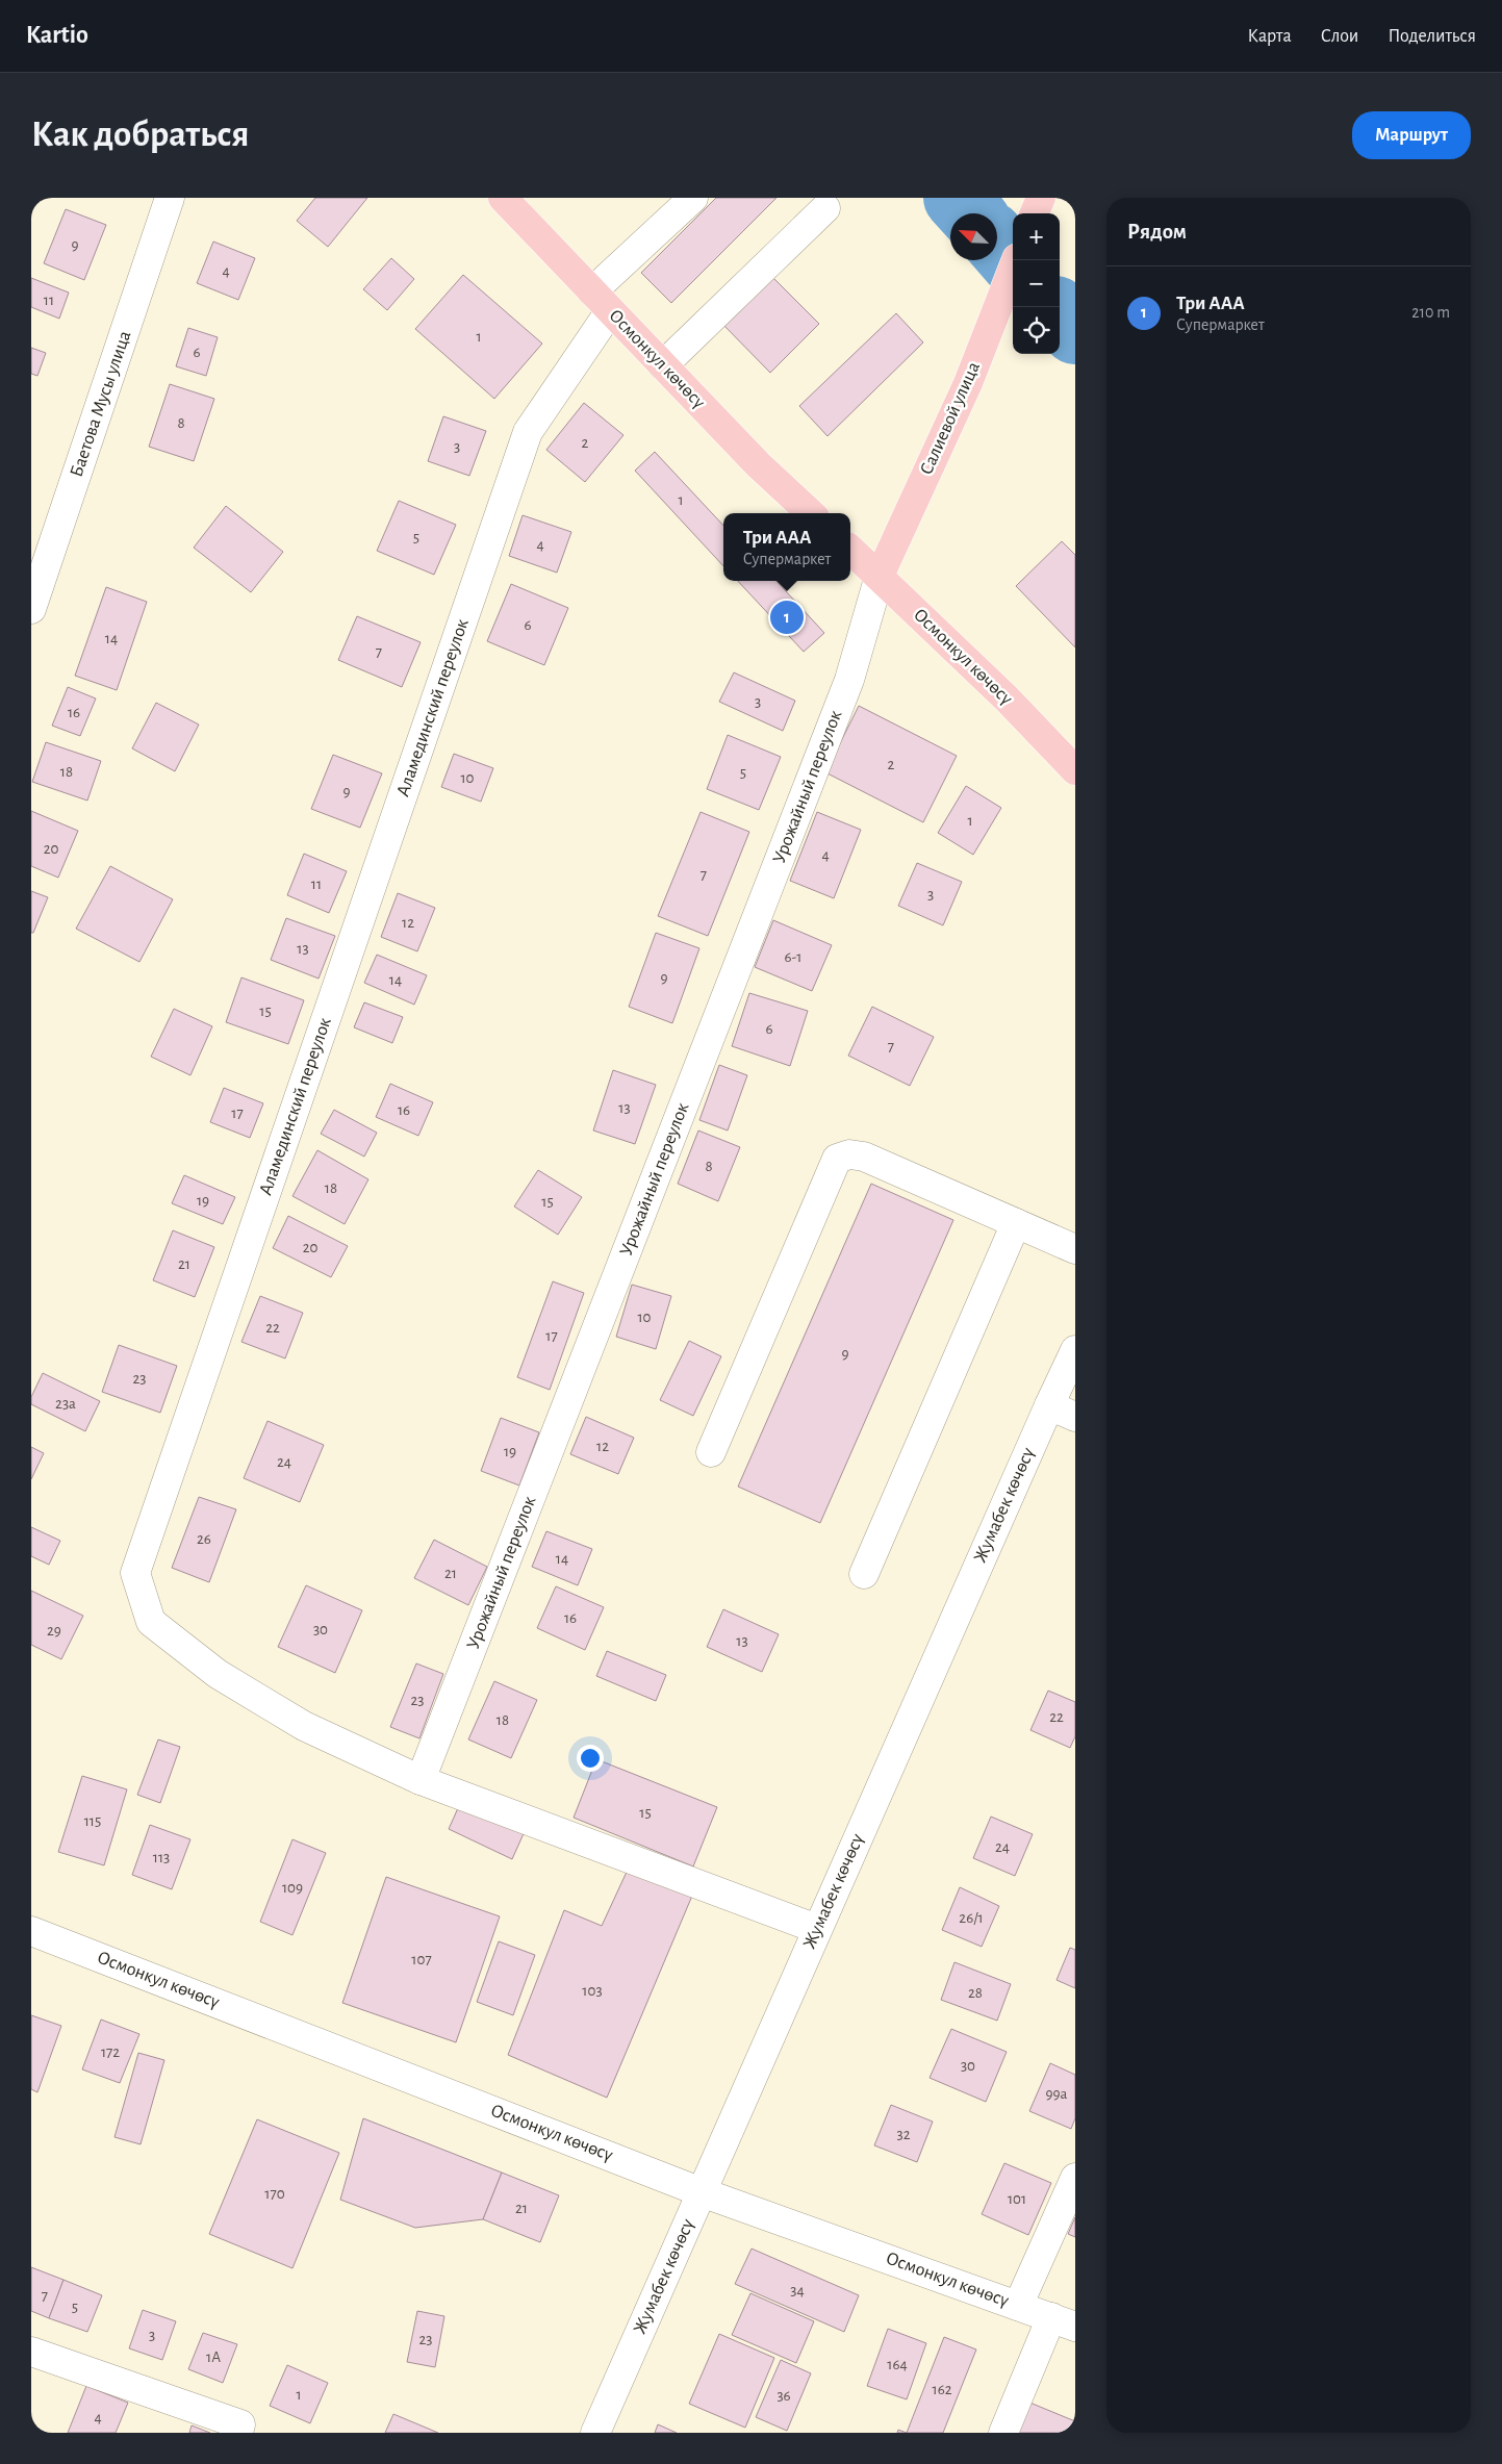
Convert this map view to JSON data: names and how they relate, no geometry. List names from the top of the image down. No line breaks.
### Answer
{"streets":{"main road":["Осмонкул көчөсү","Салиевой улица"],"street":["Баетова Мусы улица","Аламединский переулок","Урожайный переулок","Жумабек көчөсү"]},"crossings":[["Осмонкул көчөсү","Салиевой улица"],["Осмонкул көчөсү","Аламединский переулок"],["Осмонкул көчөсү","Урожайный переулок"],["Осмонкул көчөсү","Жумабек көчөсү"],["Салиевой улица","Урожайный переулок"],["Аламединский переулок","Урожайный переулок"],["Аламединский переулок","Жумабек көчөсү"]],"house_numbers":["9","4","11","1","6","8","2","3","1","5","4","6","14","7","3","16","2","18","5","10","9","1","20","4","7","11","3","12","13","6-1","9","14","15","6","7","13","16","17","8","18","19","15","20","21","10","22","17","9","23","23а","12","19","24","26","14","21","16","30","29","13","23","22","18","15","115","24","113","109","26/1","107","103","28","172","30","99а","32","170","101","21","34","7","5","3","23","1А","164","162","1","36","4"],"north":"top left","page":{"header":"Kartio","nav":["Карта","Слои","Поделиться"],"buttons":"Маршрут","title":"Как добраться","heading":"Рядом","map_buttons":["+","−"],"list":[{"mark":"1","name":"Три ААА","note":"Супермаркет","value":"210 m"}],"popup":["Три ААА","Супермаркет"],"pins":"1"}}
